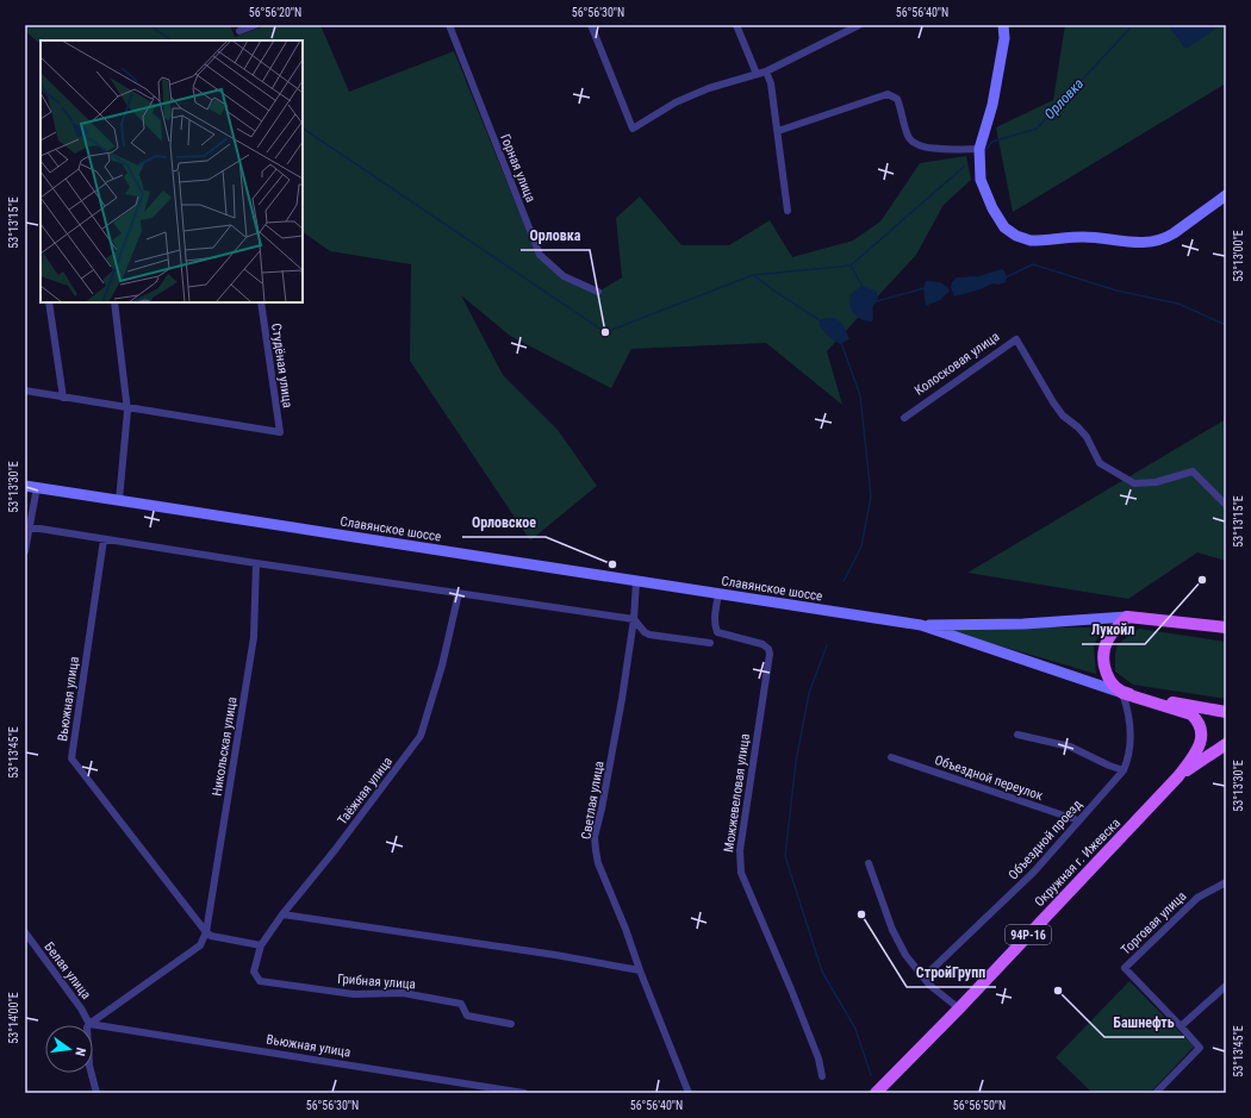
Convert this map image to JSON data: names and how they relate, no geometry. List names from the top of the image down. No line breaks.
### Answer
{"streets":{"main road":["Славянское шоссе","Окружная г. Ижевска","94Р-16"],"street":["Горная улица","Колосковая улица","Студёная улица","Вьюжная улица","Никольская улица","Объездной переулок","Таёжная улица","Можжевеловая улица","Светлая улица","Объездной проезд","Торговая улица","Белая улица","Грибная улица"]},"crossings":[["Славянское шоссе","Можжевеловая улица"],["Славянское шоссе","Светлая улица"],["Славянское шоссе","Объездной проезд"],["Славянское шоссе","Окружная г. Ижевска"],["Вьюжная улица","Никольская улица"],["Вьюжная улица","Белая улица"],["Объездной переулок","Объездной проезд"],["Таёжная улица","Грибная улица"],["Объездной проезд","Окружная г. Ижевска"]],"water":["Орловка"],"places":["Орловка","Орловское","Лукойл","СтройГрупп","Башнефть"],"north":"right","coordinates":["56°56'20\"N","56°56'30\"N","56°56'40\"N","53°13'15\"E","53°13'00\"E","53°13'30\"E","53°13'45\"E","53°14'00\"E","56°56'50\"N"]}
